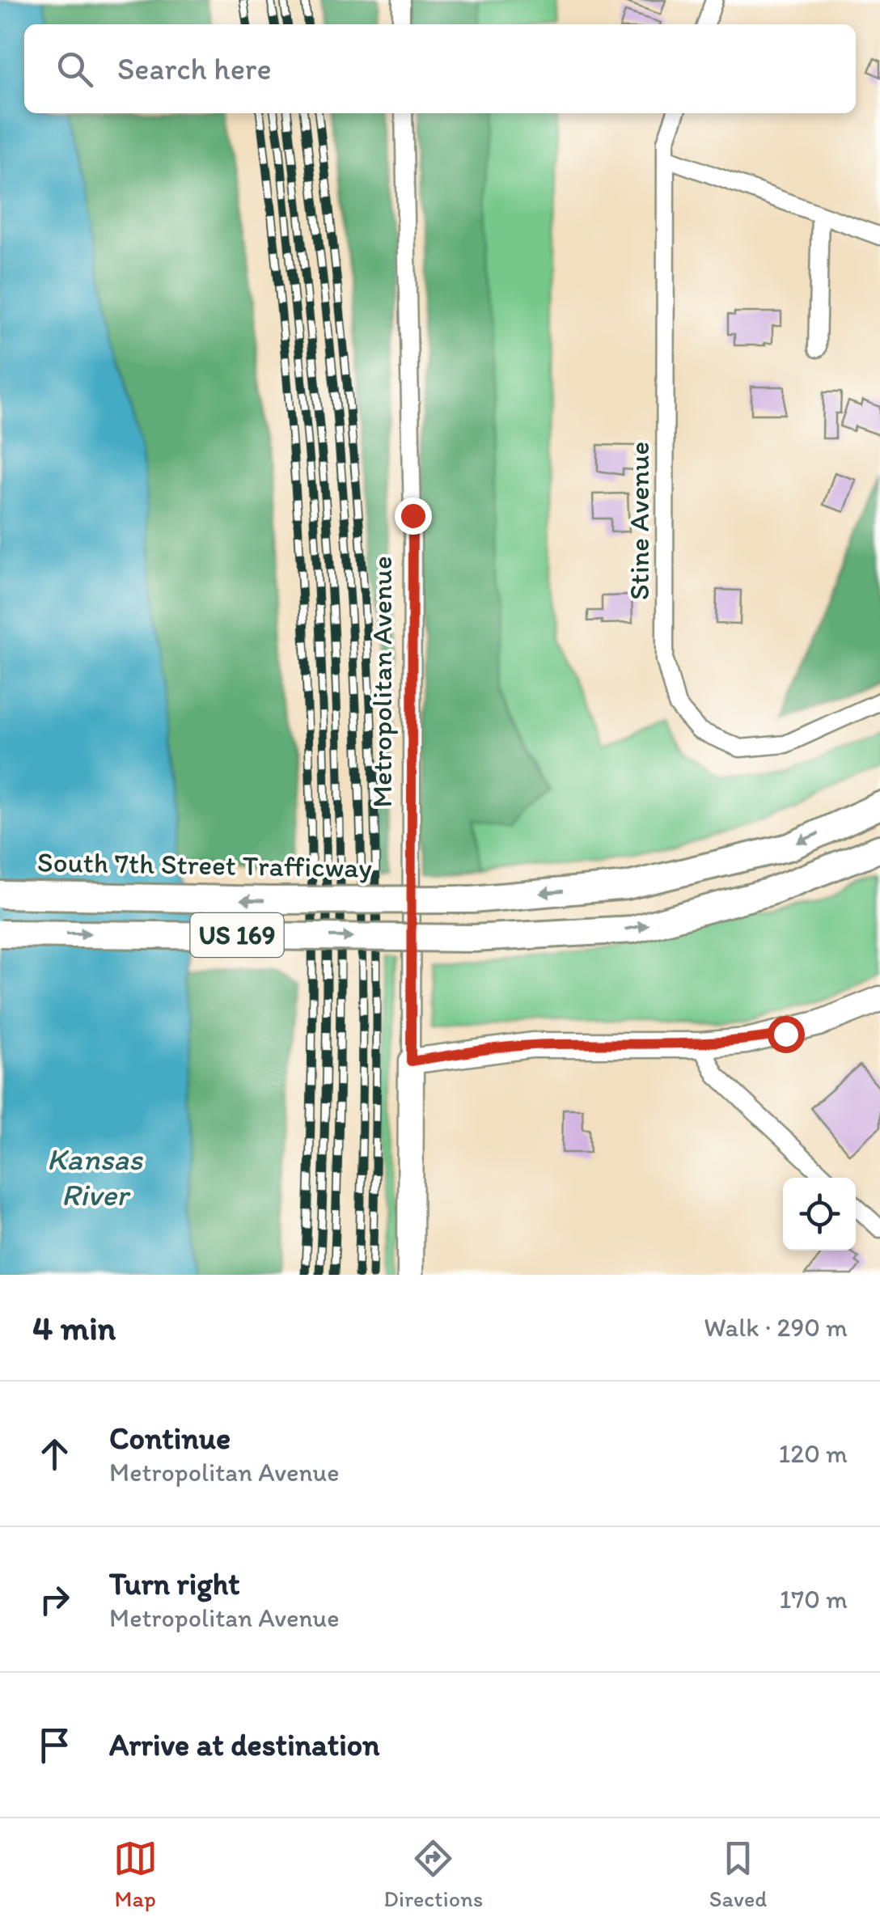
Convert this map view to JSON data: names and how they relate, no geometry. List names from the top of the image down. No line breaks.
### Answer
{"streets":{"main road":["Metropolitan Avenue","South 7th Street Trafficway","US 169"],"street":["Stine Avenue"]},"water":["Kansas River"],"page":{"search":"Search here","heading":["4 min","Walk · 290 m"],"list":[["Continue","Metropolitan Avenue","120 m"],["Turn right","Metropolitan Avenue","170 m"],"Arrive at destination"],"nav":["Map","Directions","Saved"]}}
